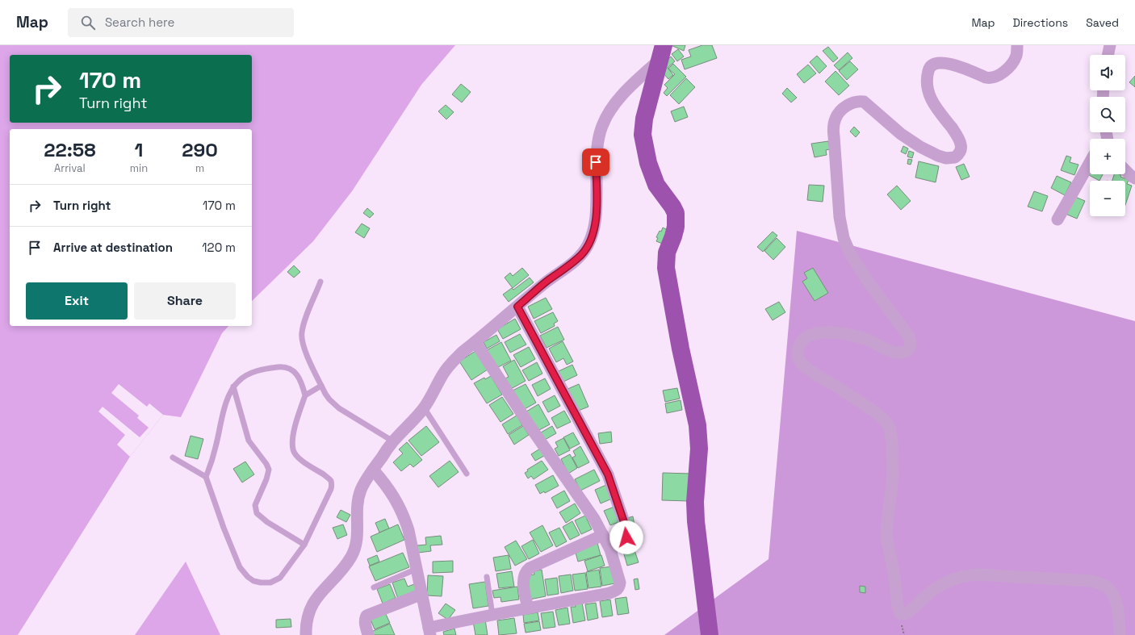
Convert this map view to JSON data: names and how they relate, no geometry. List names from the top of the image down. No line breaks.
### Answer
{"page":{"header":"Map","search":"Search here","nav":["Map","Directions","Saved"],"map_buttons":["+","−"],"turn":["170 m","Turn right"],"eta":["22:58","Arrival","1","min","290","m"],"list":[{"name":"Turn right","value":"170 m"},{"name":"Arrive at destination","value":"120 m"}],"buttons":["Exit","Share"]}}
